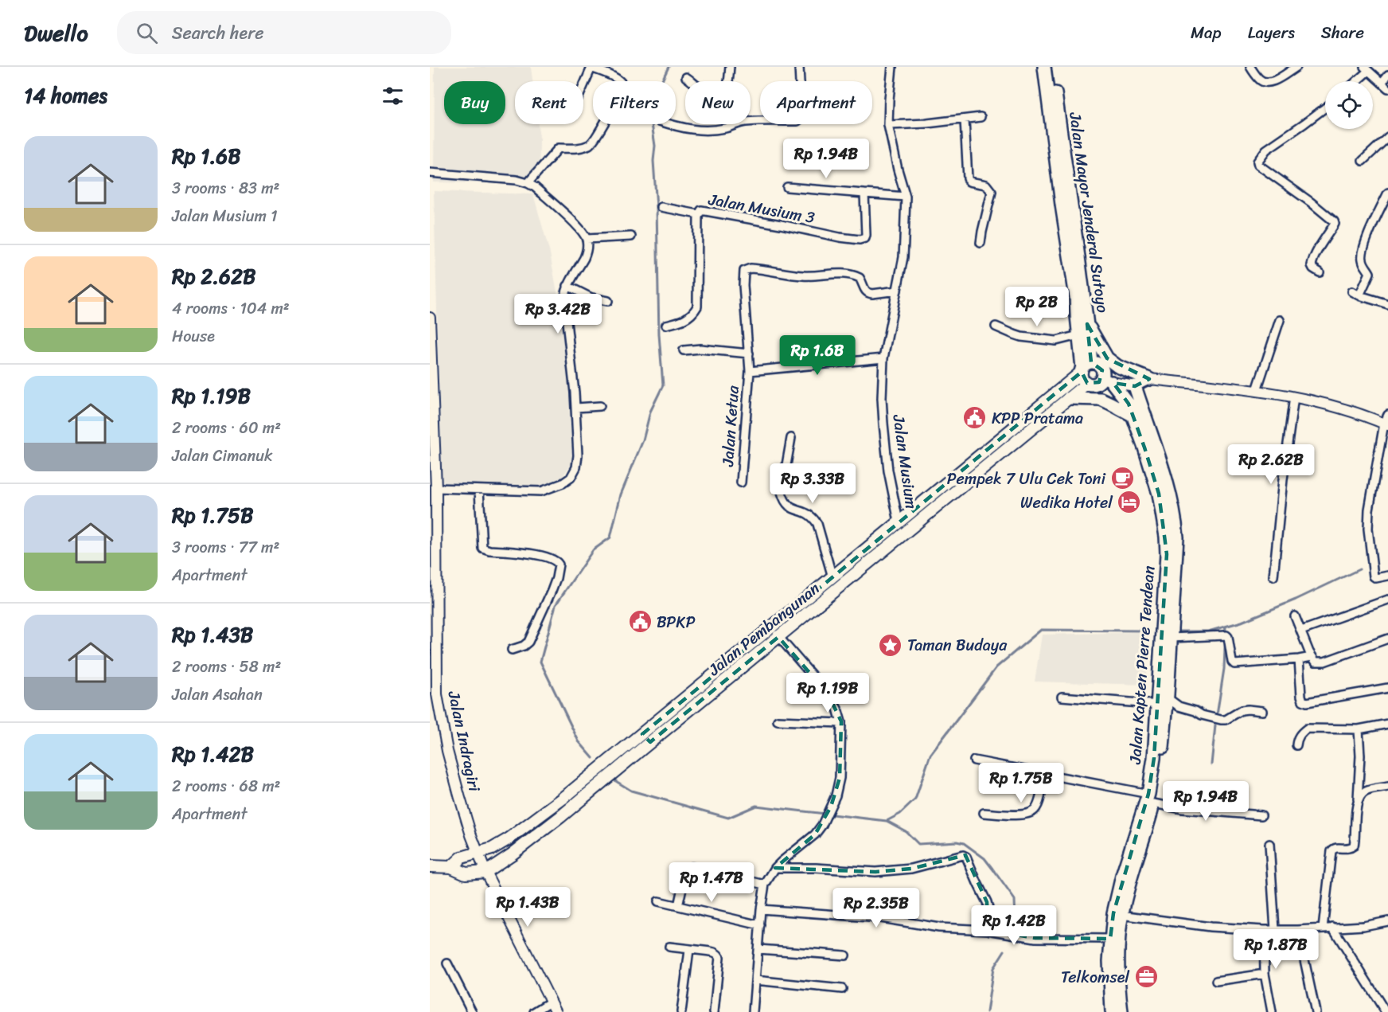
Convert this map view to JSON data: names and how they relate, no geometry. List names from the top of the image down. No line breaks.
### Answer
{"streets":{"main road":["Jalan Mayor Jenderal Sutoyo","Jalan Pembangunan","Jalan Kapten Pierre Tendean"],"street":["Jalan Musium 3","Jalan Ketua","Jalan Musium","Jalan Indragiri"]},"crossings":[["Jalan Mayor Jenderal Sutoyo","Jalan Pembangunan"],["Jalan Mayor Jenderal Sutoyo","Jalan Kapten Pierre Tendean"],["Jalan Ketua","Jalan Musium"],["Jalan Musium","Jalan Pembangunan"],["Jalan Pembangunan","Jalan Kapten Pierre Tendean"],["Jalan Pembangunan","Jalan Indragiri"]],"places":{"public building":["KPP Pratama","BPKP"],"cafe":["Pempek 7 Ulu Cek Toni"],"hotel":["Wedika Hotel"],"place":["Taman Budaya"],"office":["Telkomsel"]},"page":{"header":"Dwello","search":"Search here","nav":["Map","Layers","Share"],"heading":"14 homes","chip":["Buy","Rent","Filters","New","Apartment"],"list":[{"name":"Rp 1.6B","note":"3 rooms · 83 m² · Jalan Musium 1"},{"name":"Rp 2.62B","note":"4 rooms · 104 m² · House"},{"name":"Rp 1.19B","note":"2 rooms · 60 m² · Jalan Cimanuk"},{"name":"Rp 1.75B","note":"3 rooms · 77 m² · Apartment"},{"name":"Rp 1.43B","note":"2 rooms · 58 m² · Jalan Asahan"},{"name":"Rp 1.42B","note":"2 rooms · 68 m² · Apartment"}],"price":["Rp 1.94B","Rp 2B","Rp 3.42B","Rp 1.6B","Rp 2.62B","Rp 3.33B","Rp 1.19B","Rp 1.75B","Rp 1.94B","Rp 1.47B","Rp 1.43B","Rp 2.35B","Rp 1.42B","Rp 1.87B"]}}
